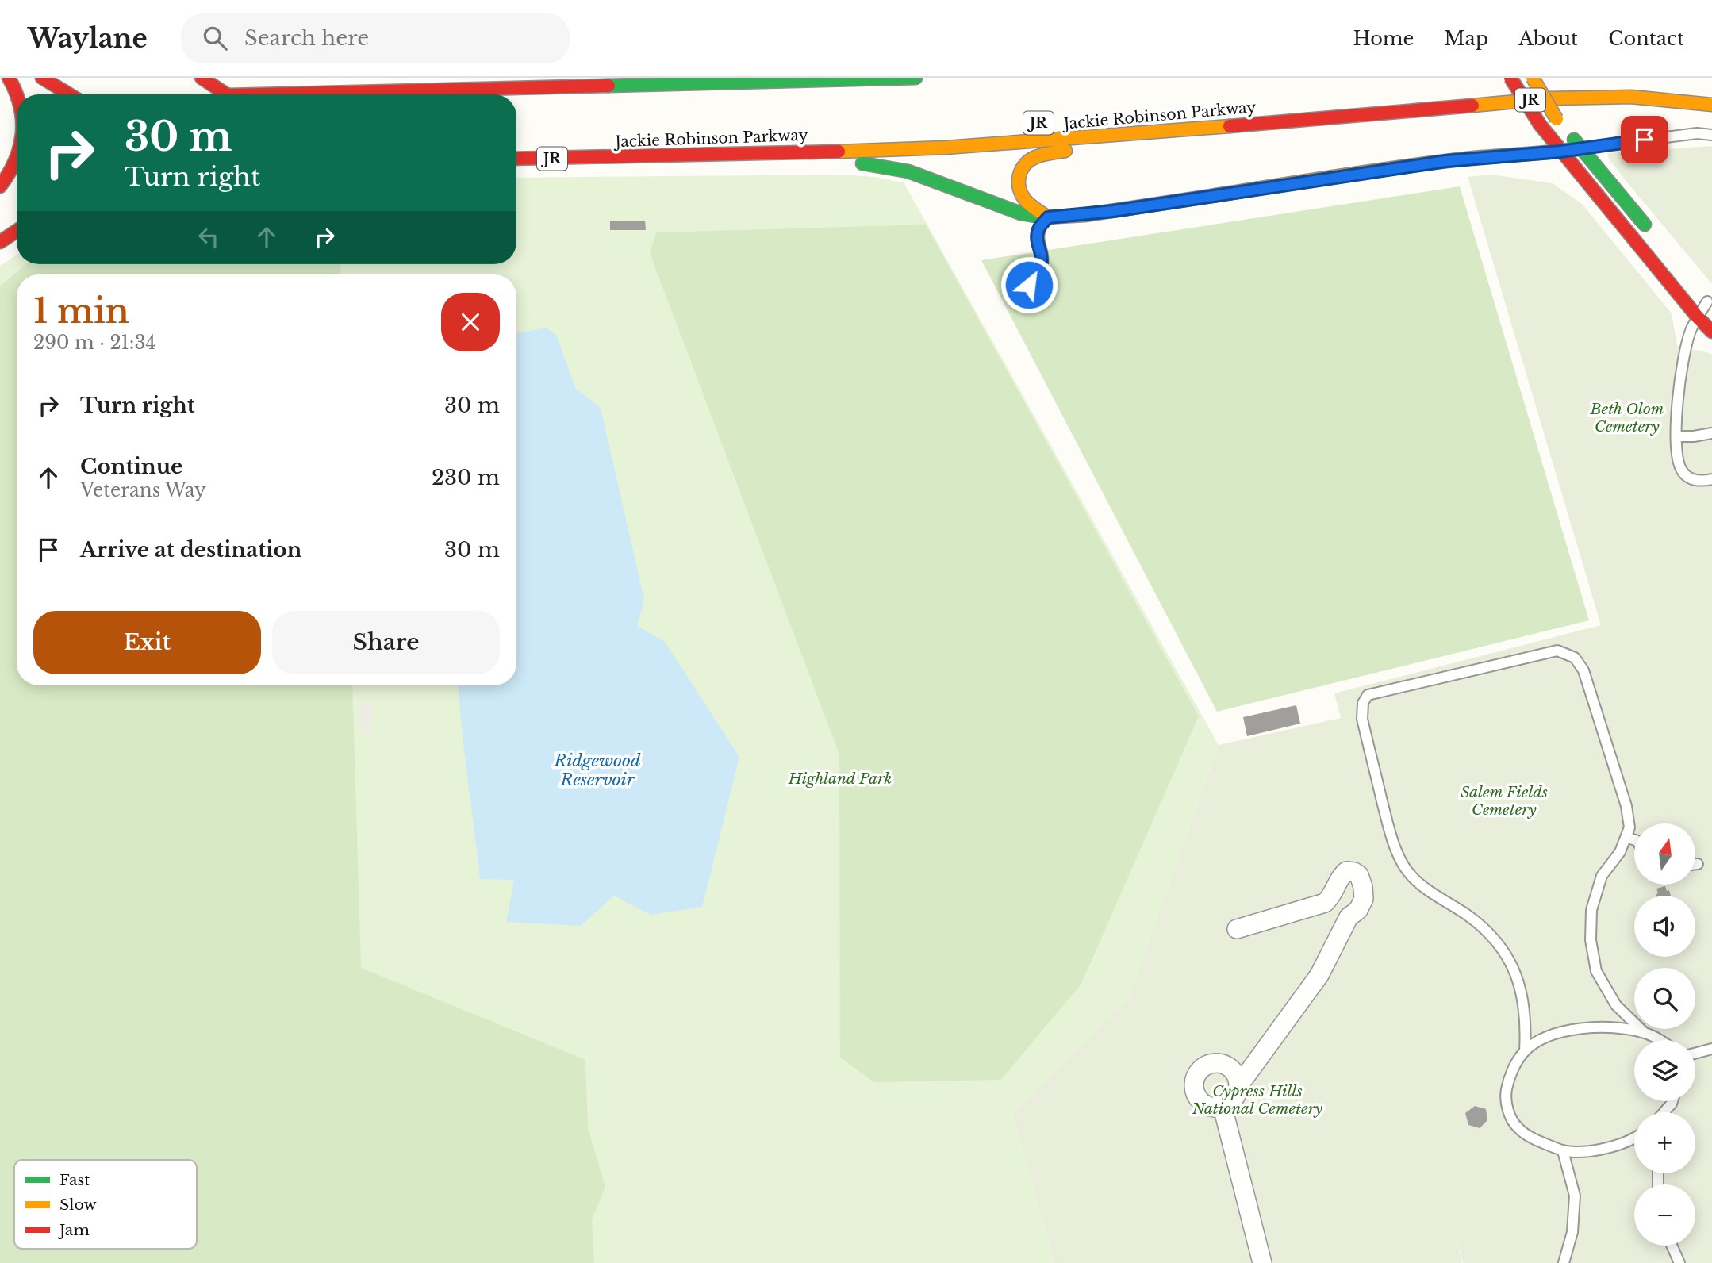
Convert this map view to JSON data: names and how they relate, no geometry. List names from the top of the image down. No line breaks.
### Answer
{"streets":{"main road":["JR","Jackie Robinson Parkway"]},"water":["Ridgewood Reservoir"],"parks":["Beth Olom Cemetery","Highland Park","Salem Fields Cemetery","Cypress Hills National Cemetery"],"legend":["Fast","Slow","Jam"],"north":"top","page":{"header":"Waylane","search":"Search here","nav":["Home","Map","About","Contact"],"turn":["30 m","Turn right"],"heading":["1 min","290 m · 21:34"],"list":[{"name":"Turn right","value":"30 m"},{"name":"Continue","note":"Veterans Way","value":"230 m"},{"name":"Arrive at destination","value":"30 m"}],"buttons":["Exit","Share"],"map_buttons":["+","−"]}}
